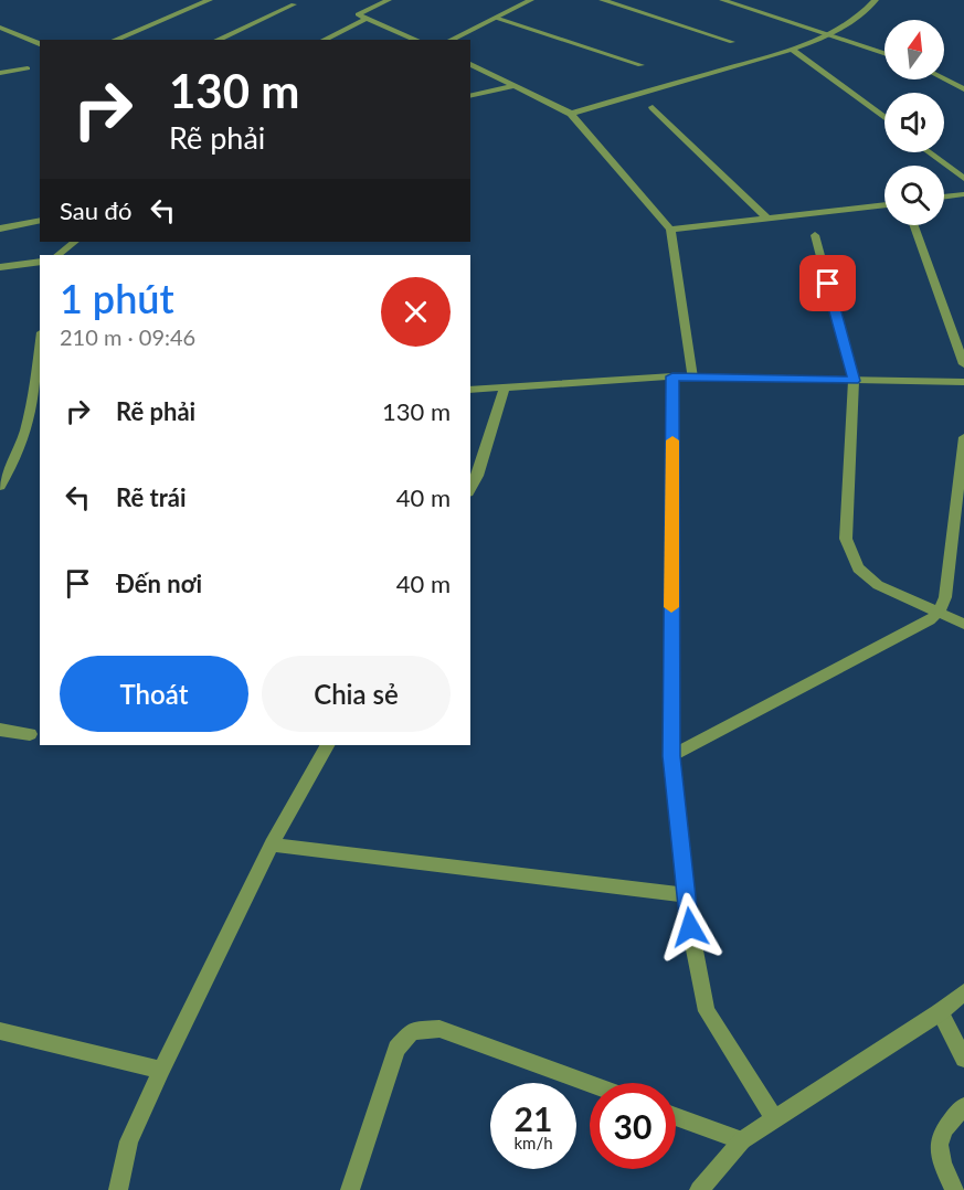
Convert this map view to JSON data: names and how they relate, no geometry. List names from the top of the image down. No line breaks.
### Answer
{"north":"top","page":{"turn":["130 m","Rẽ phải"],"then":"Sau đó","heading":["1 phút","210 m · 09:46"],"list":[{"name":"Rẽ phải","value":"130 m"},{"name":"Rẽ trái","value":"40 m"},{"name":"Đến nơi","value":"40 m"}],"buttons":["Thoát","Chia sẻ"],"speed":"21 km/h","limit":"30"}}
